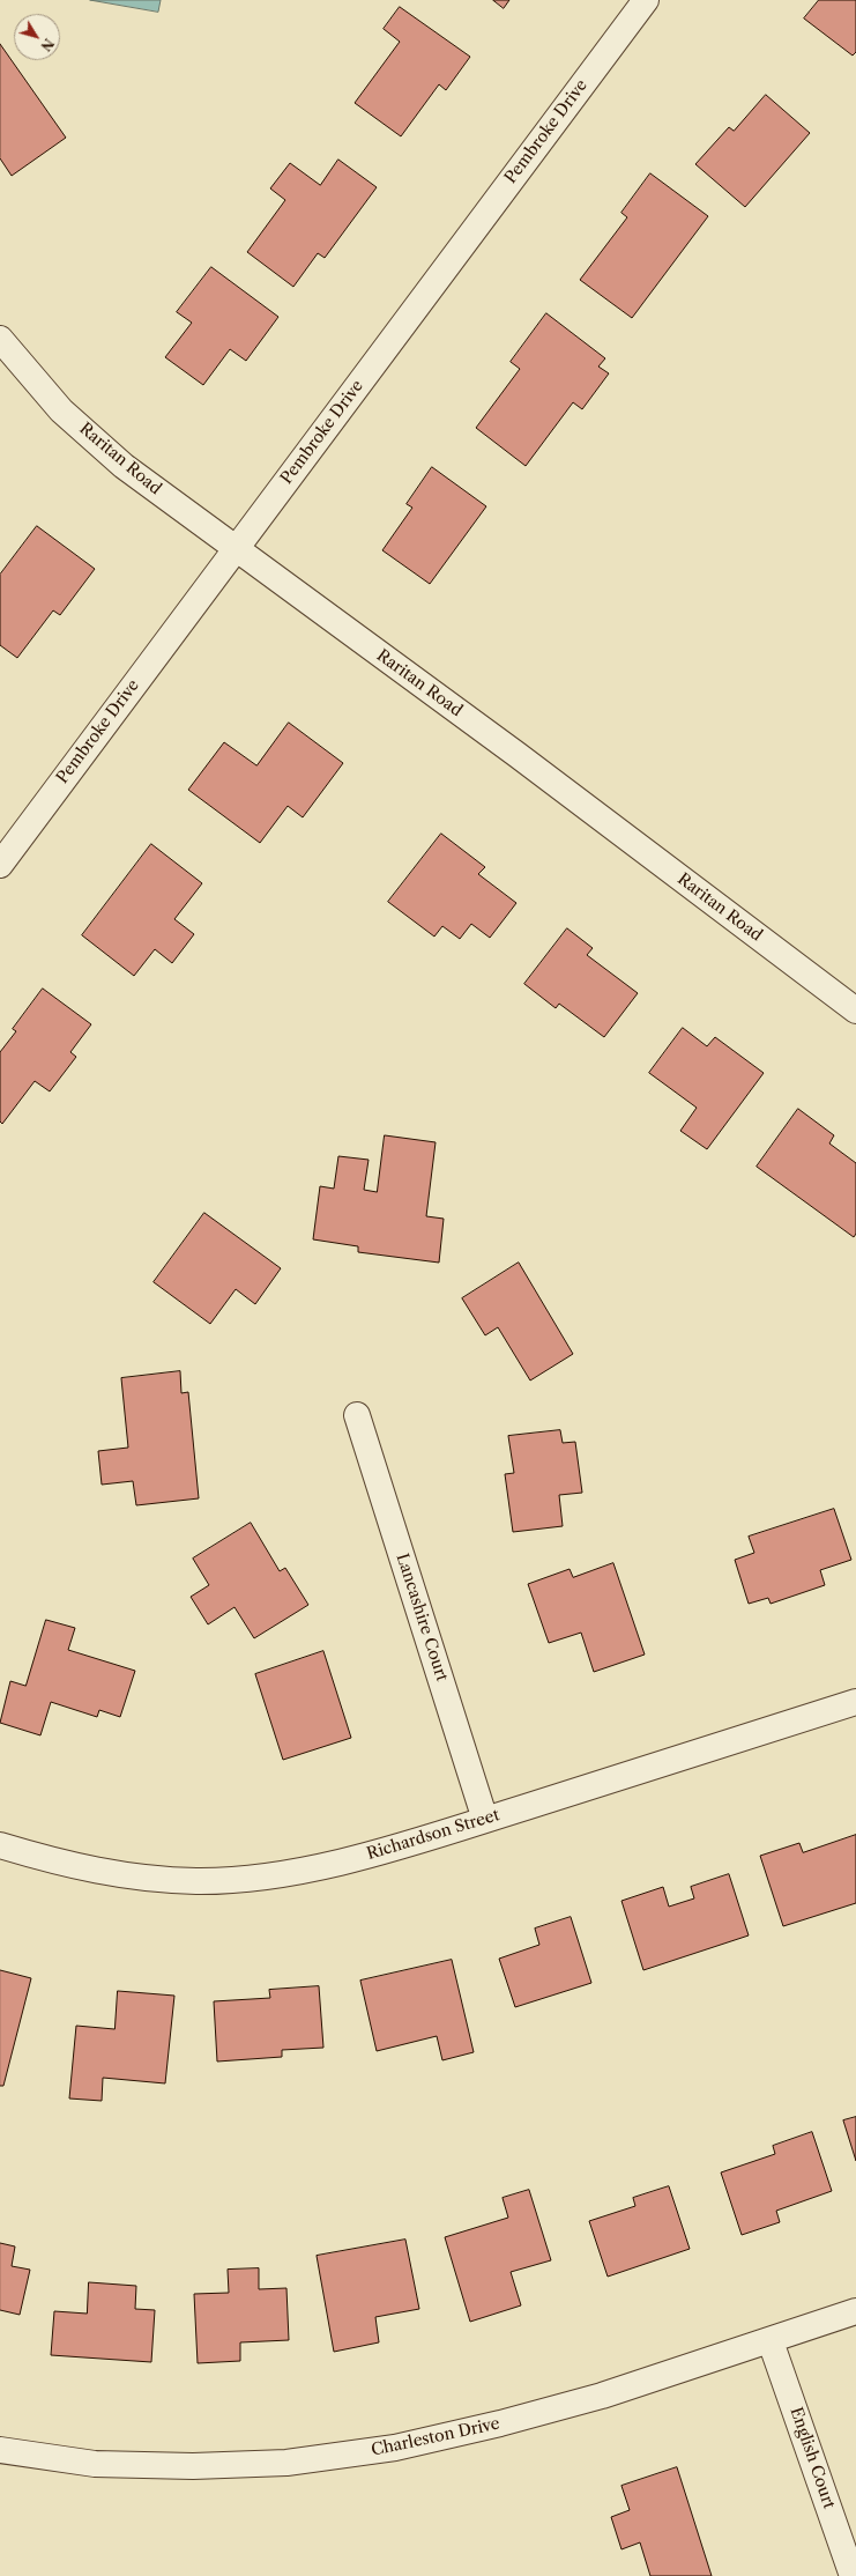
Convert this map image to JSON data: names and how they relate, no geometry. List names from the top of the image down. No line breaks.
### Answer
{"streets":{"street":["Pembroke Drive","Raritan Road","Lancashire Court","Richardson Street","Charleston Drive","English Court"]},"crossings":[["Pembroke Drive","Raritan Road"],["Lancashire Court","Richardson Street"],["Charleston Drive","English Court"]],"north":"bottom right"}
